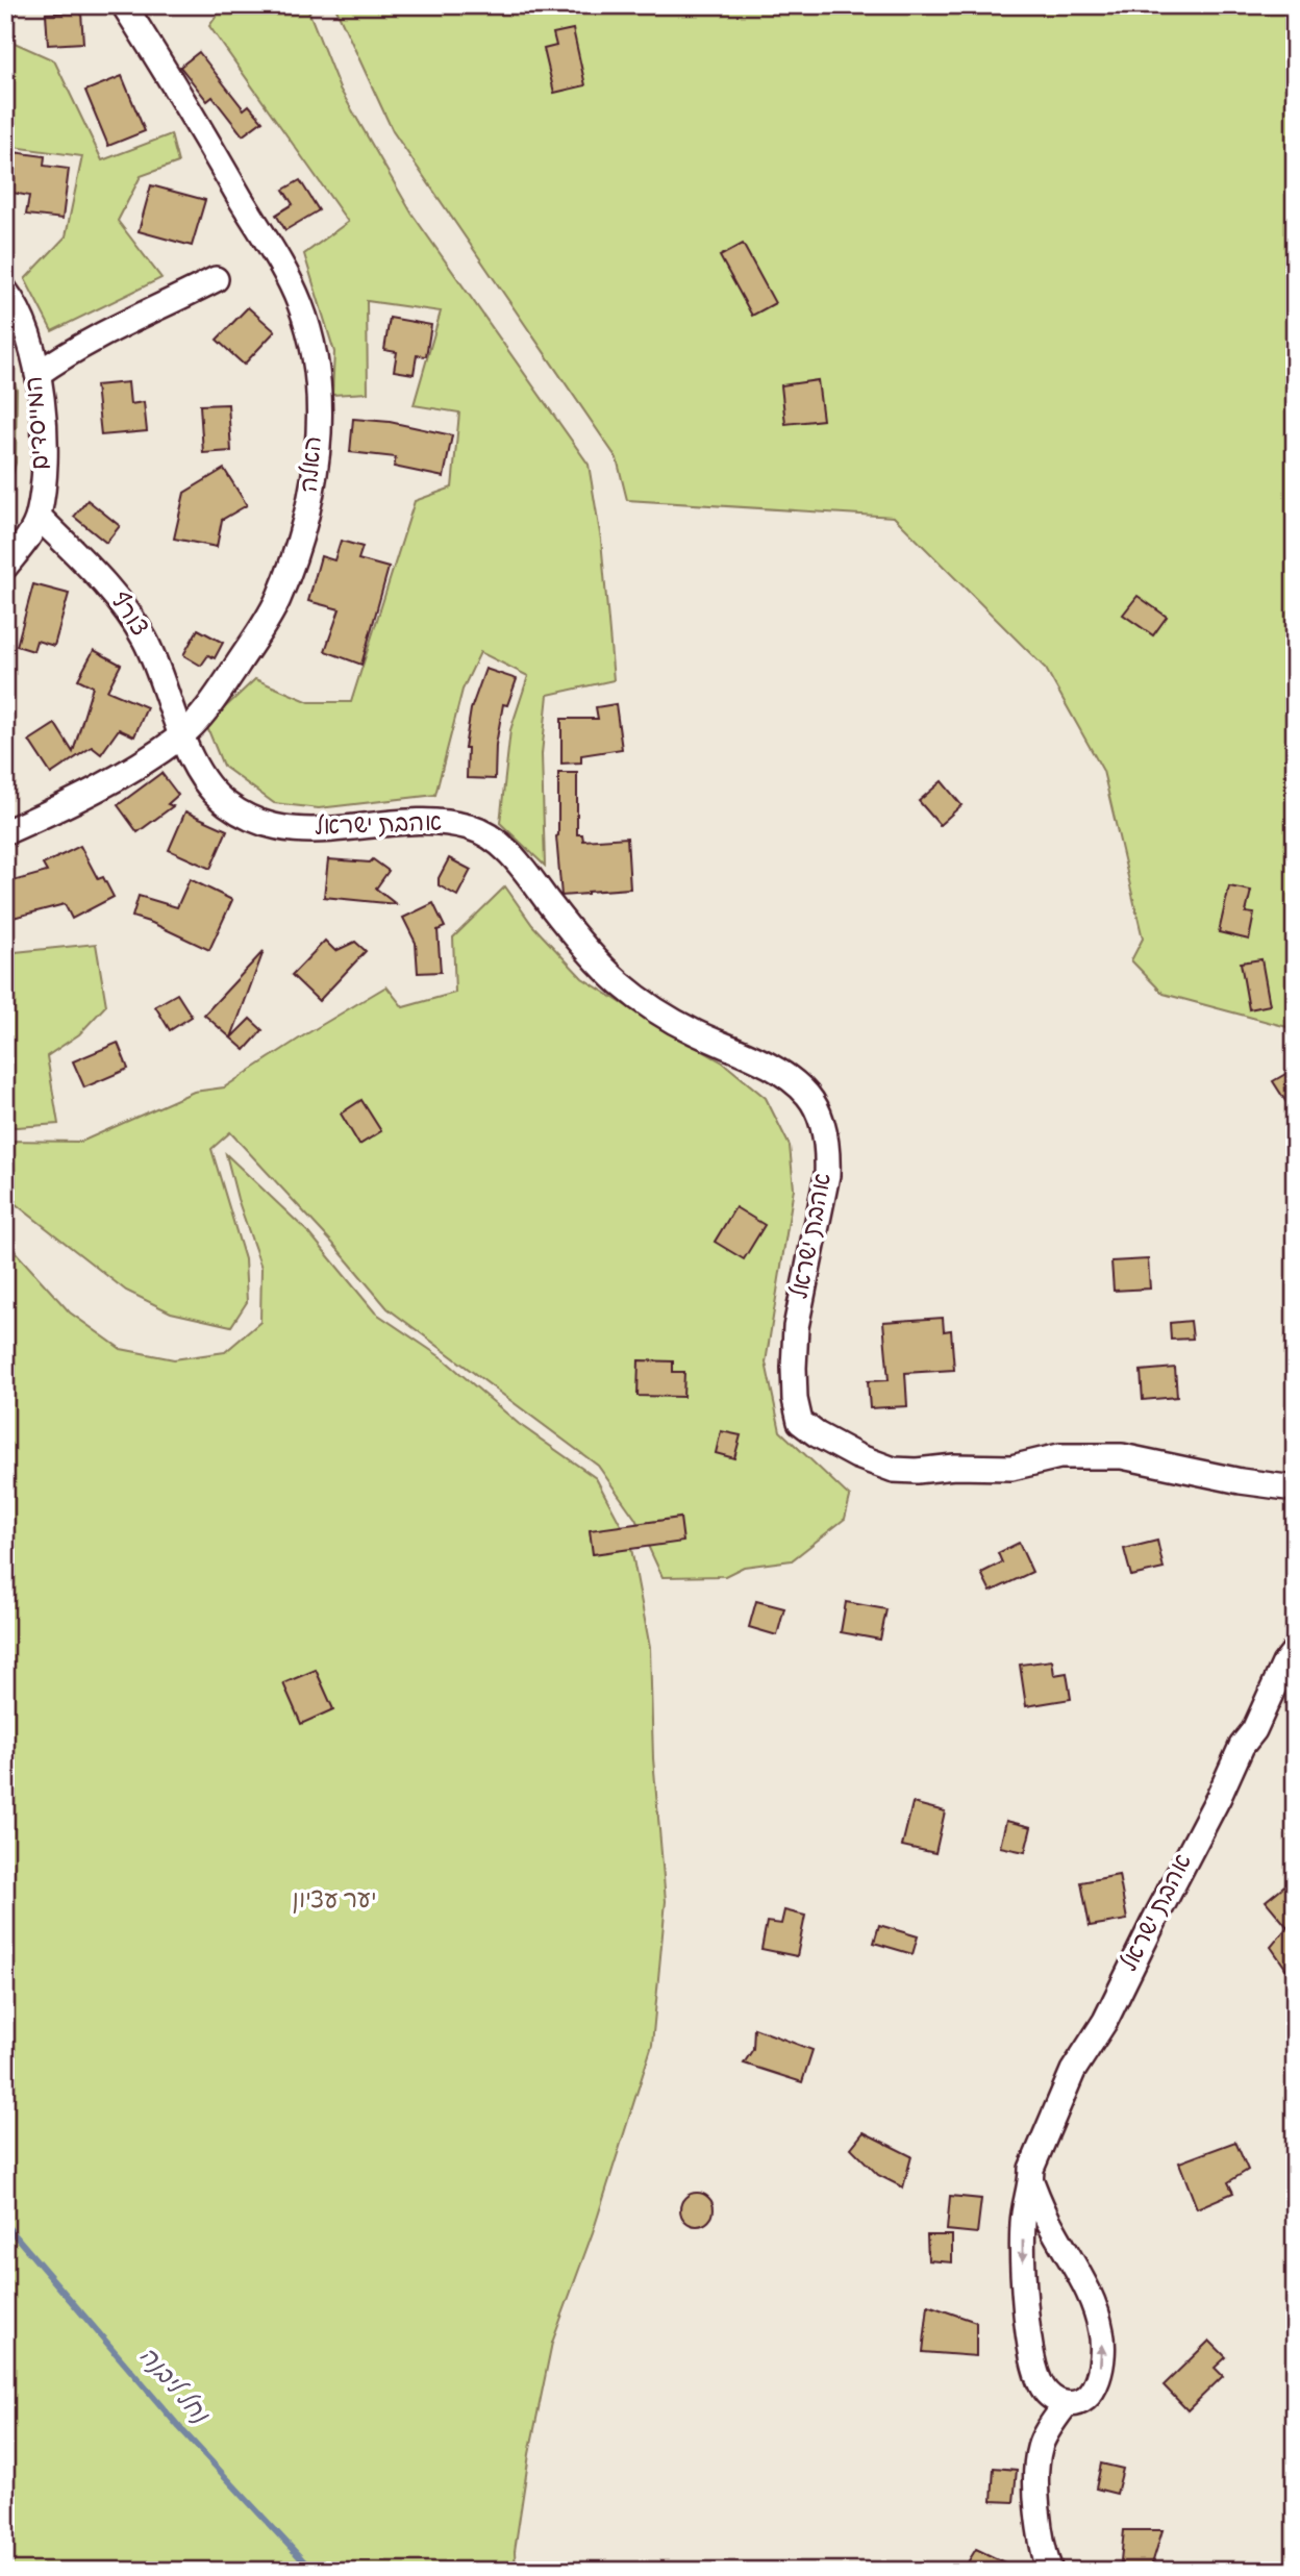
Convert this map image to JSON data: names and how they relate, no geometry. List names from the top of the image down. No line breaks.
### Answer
{"streets":{"street":["המייסדים","האלה","צורף","אהבת ישראל"]},"crossings":[["המייסדים","צורף"],["האלה","צורף"],["האלה","אהבת ישראל"],["צורף","אהבת ישראל"]],"water":["נחל ליבנה"],"parks":["יער עציון"]}
